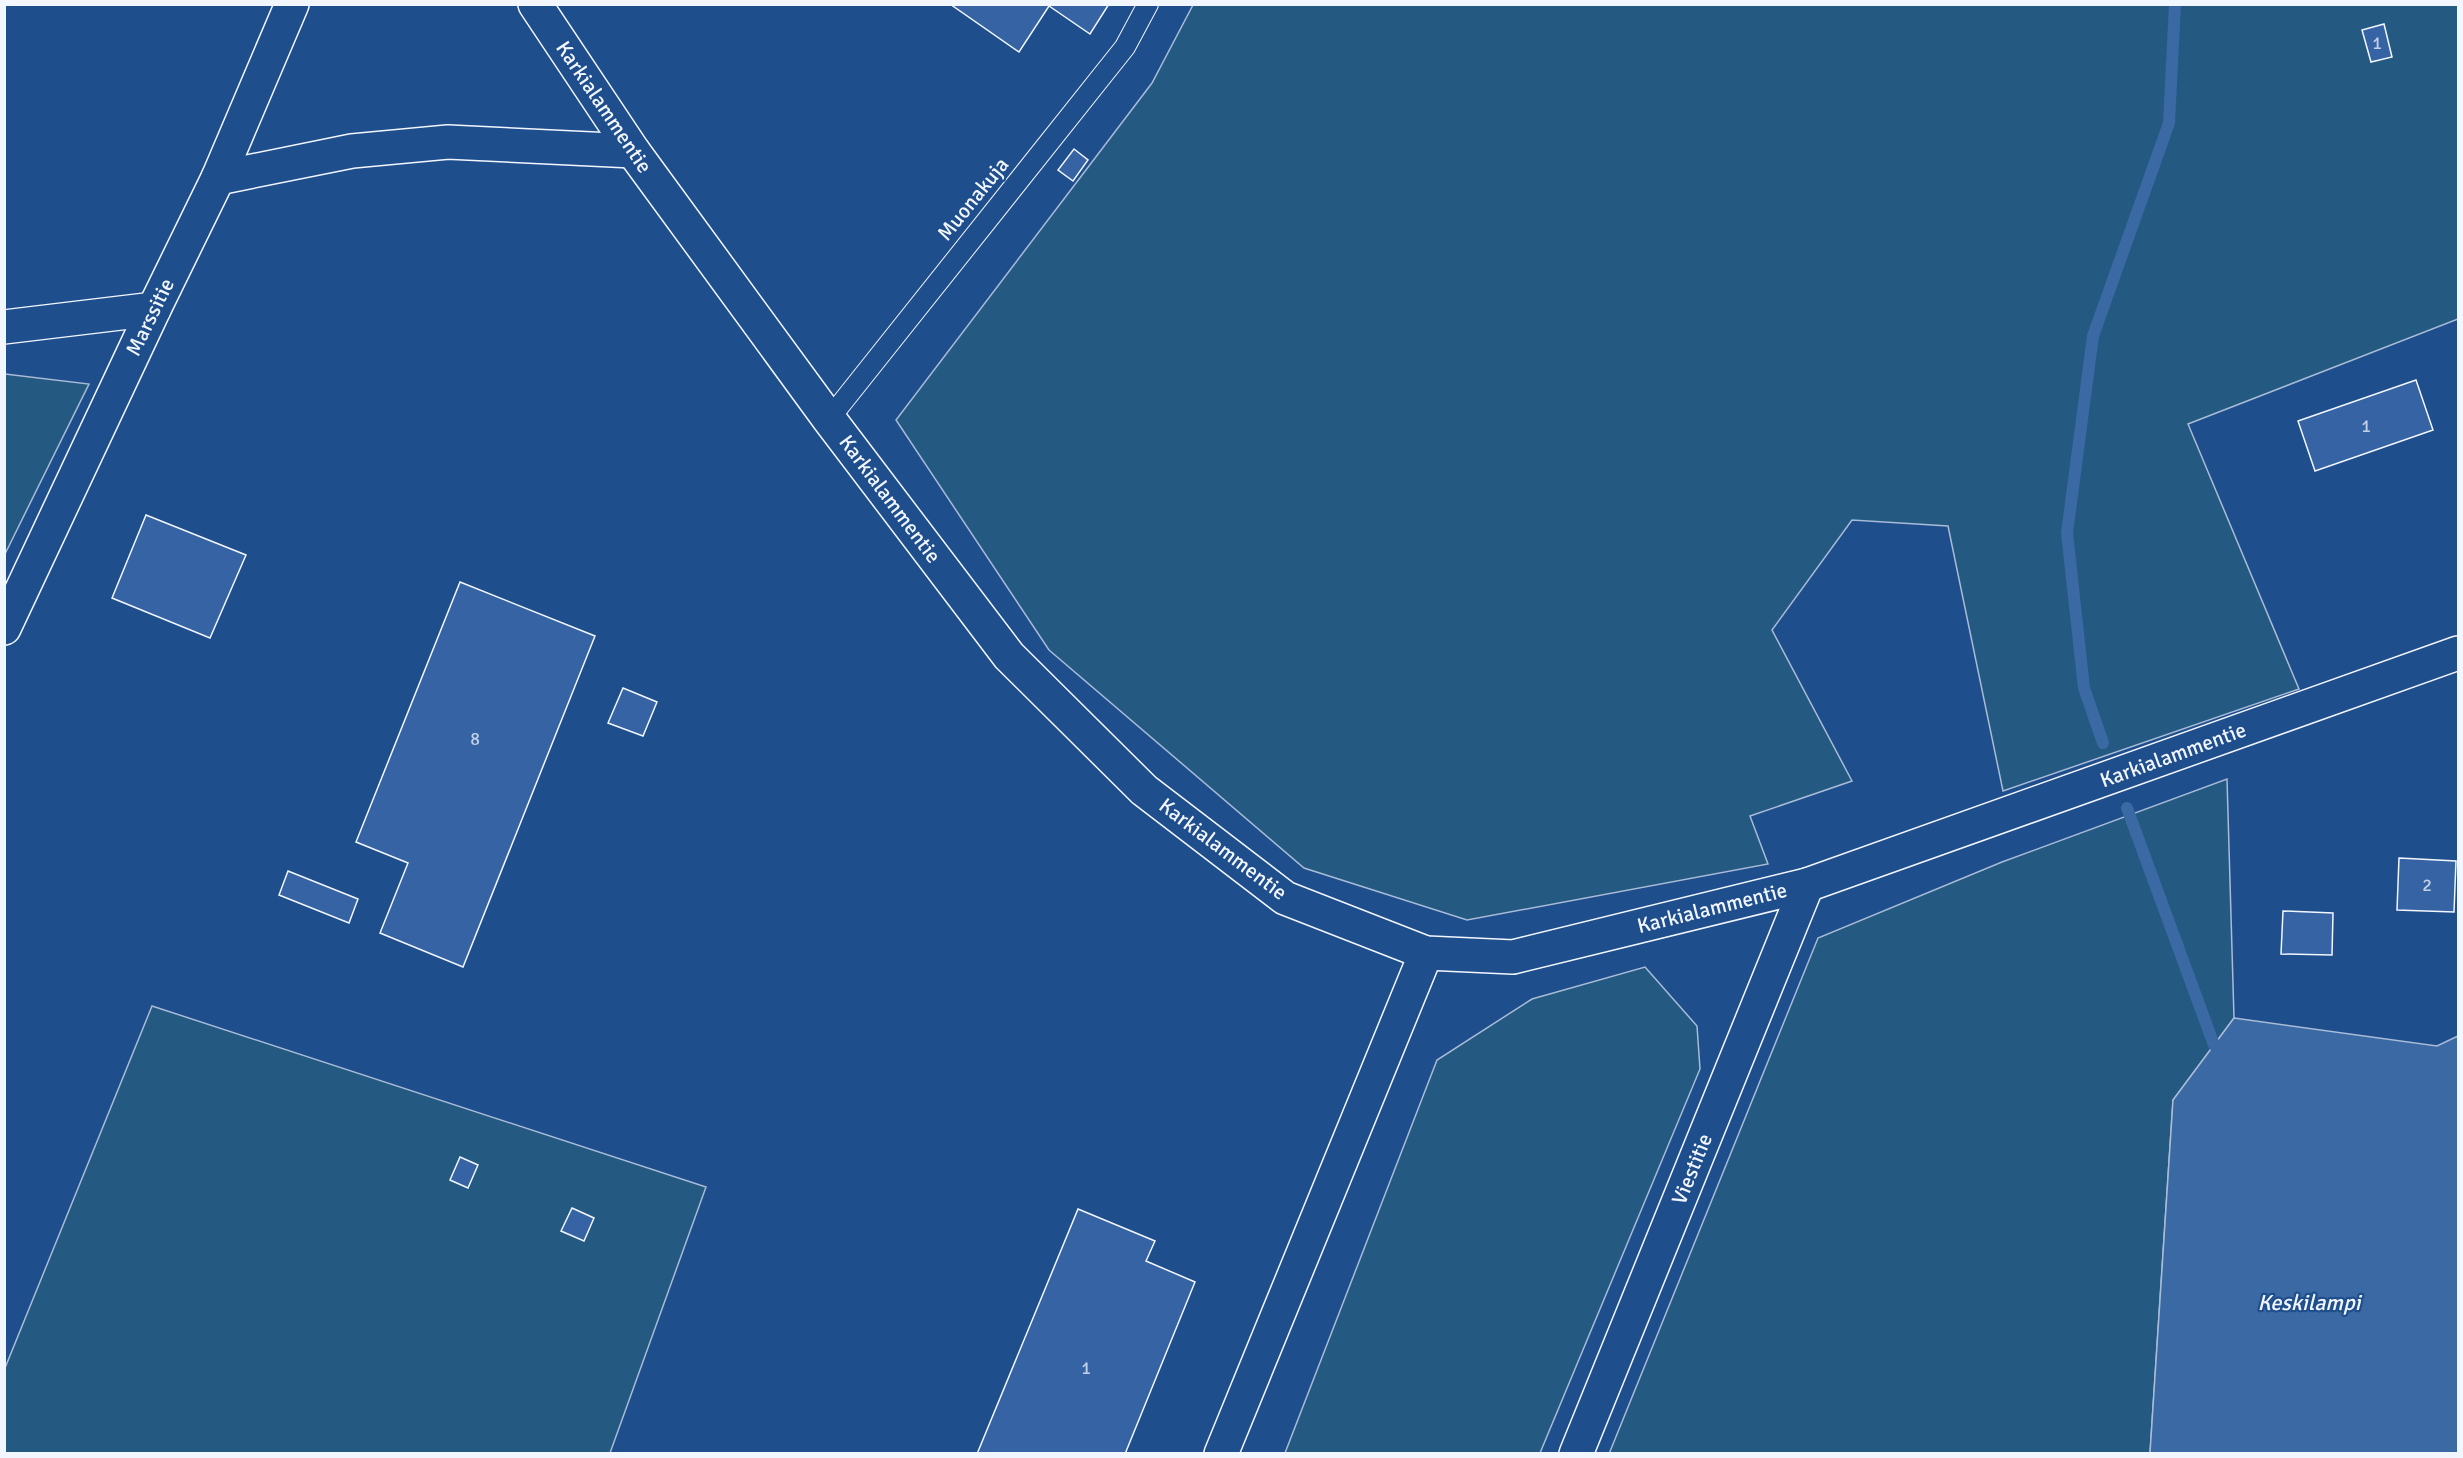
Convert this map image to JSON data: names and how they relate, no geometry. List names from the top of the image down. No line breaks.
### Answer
{"streets":{"street":["Karkialammentie","Marssitie","Viestitie"],"lane":["Muonakuja"]},"crossings":[["Karkialammentie","Muonakuja"],["Karkialammentie","Viestitie"]],"water":["Keskilampi"],"house_numbers":["1","1","8","2","1"]}
